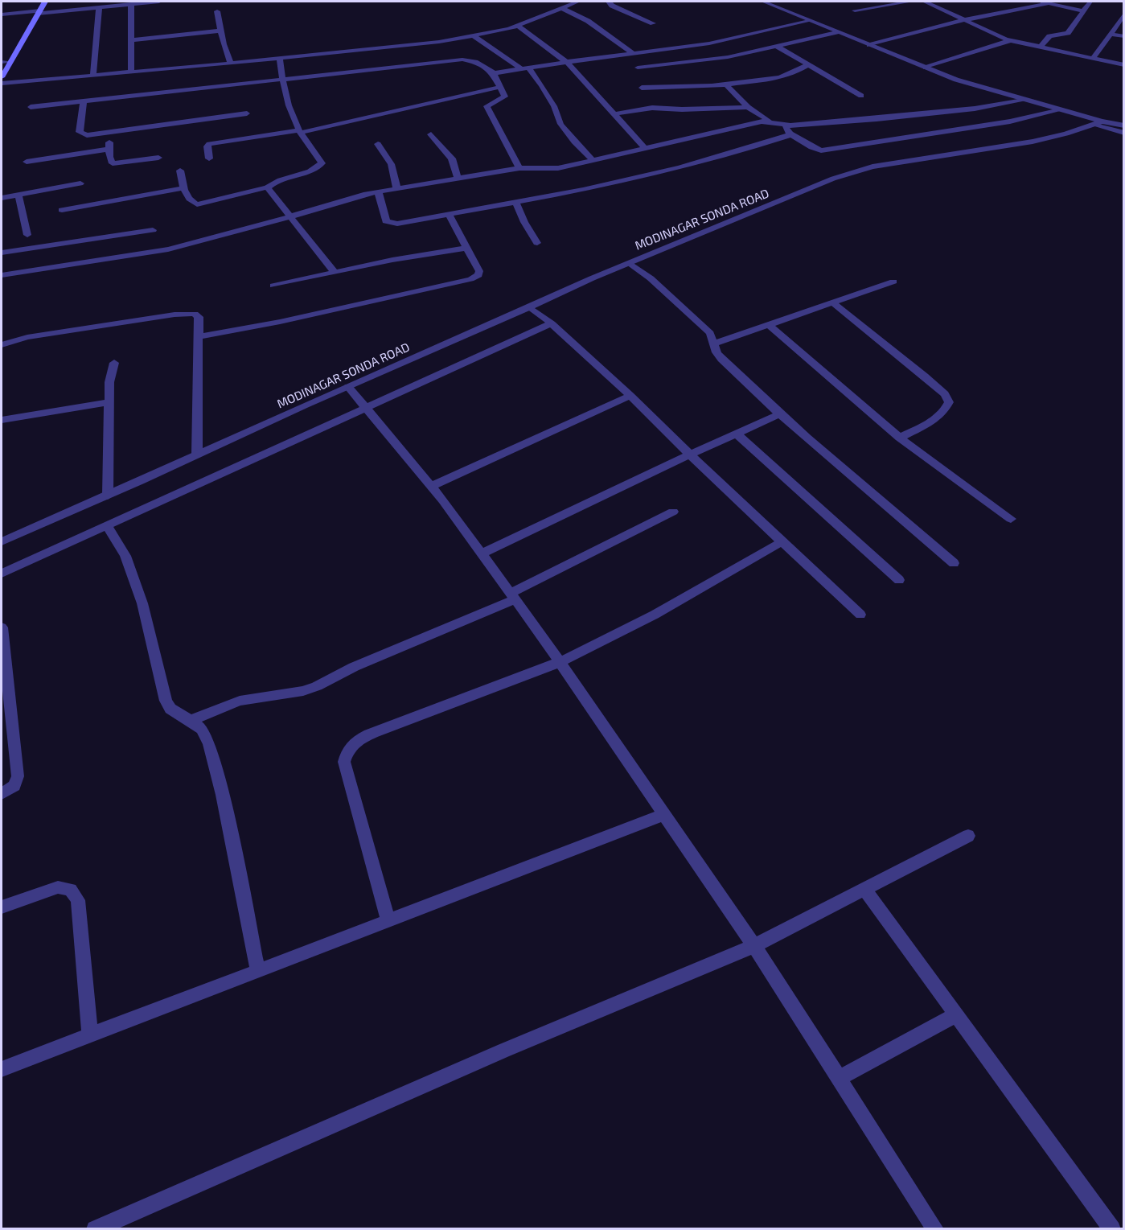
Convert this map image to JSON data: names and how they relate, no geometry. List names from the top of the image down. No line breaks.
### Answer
{"streets":{"street":["MODINAGAR SONDA ROAD"]}}
